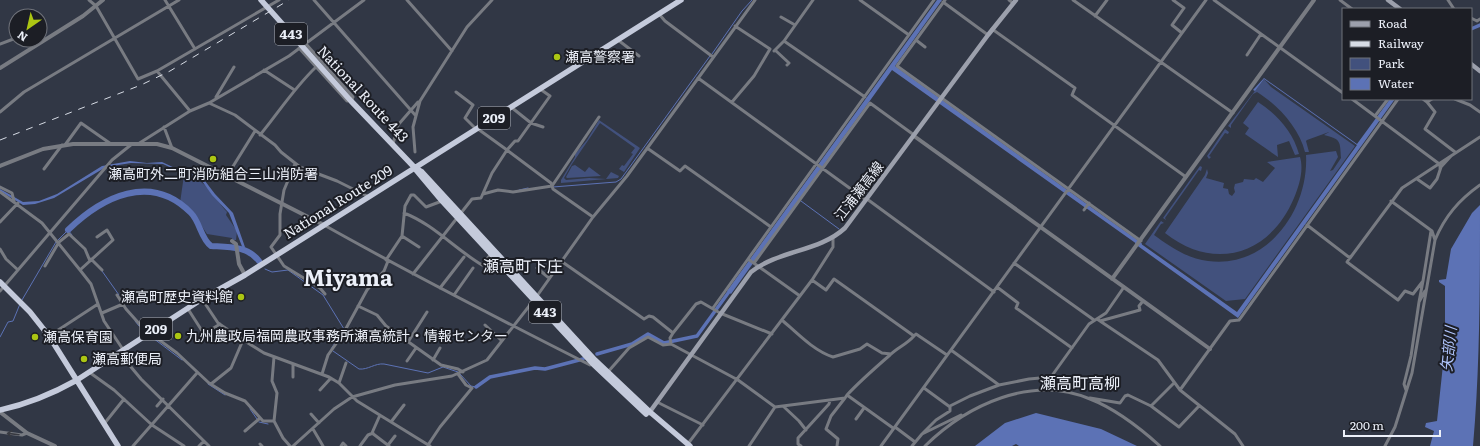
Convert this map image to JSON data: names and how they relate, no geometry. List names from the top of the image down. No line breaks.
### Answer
{"streets":{"highway":["443","National Route 443","209","National Route 209"],"main road":["江浦瀬高線"]},"crossings":[["443","National Route 443"],["443","江浦瀬高線"],["443","National Route 209"],["National Route 443","National Route 209"]],"districts":["瀬高町下庄","Miyama","瀬高町高柳"],"water":["矢部川"],"places":["瀬高警察署","瀬高町外二町消防組合三山消防署","瀬高町歴史資料館","九州農政局福岡農政事務所瀬高統計・情報センター","瀬高保育園","瀬高郵便局"],"legend":["Road","Railway","Park","Water"],"scale_bar":"200 m","north":"bottom left"}
